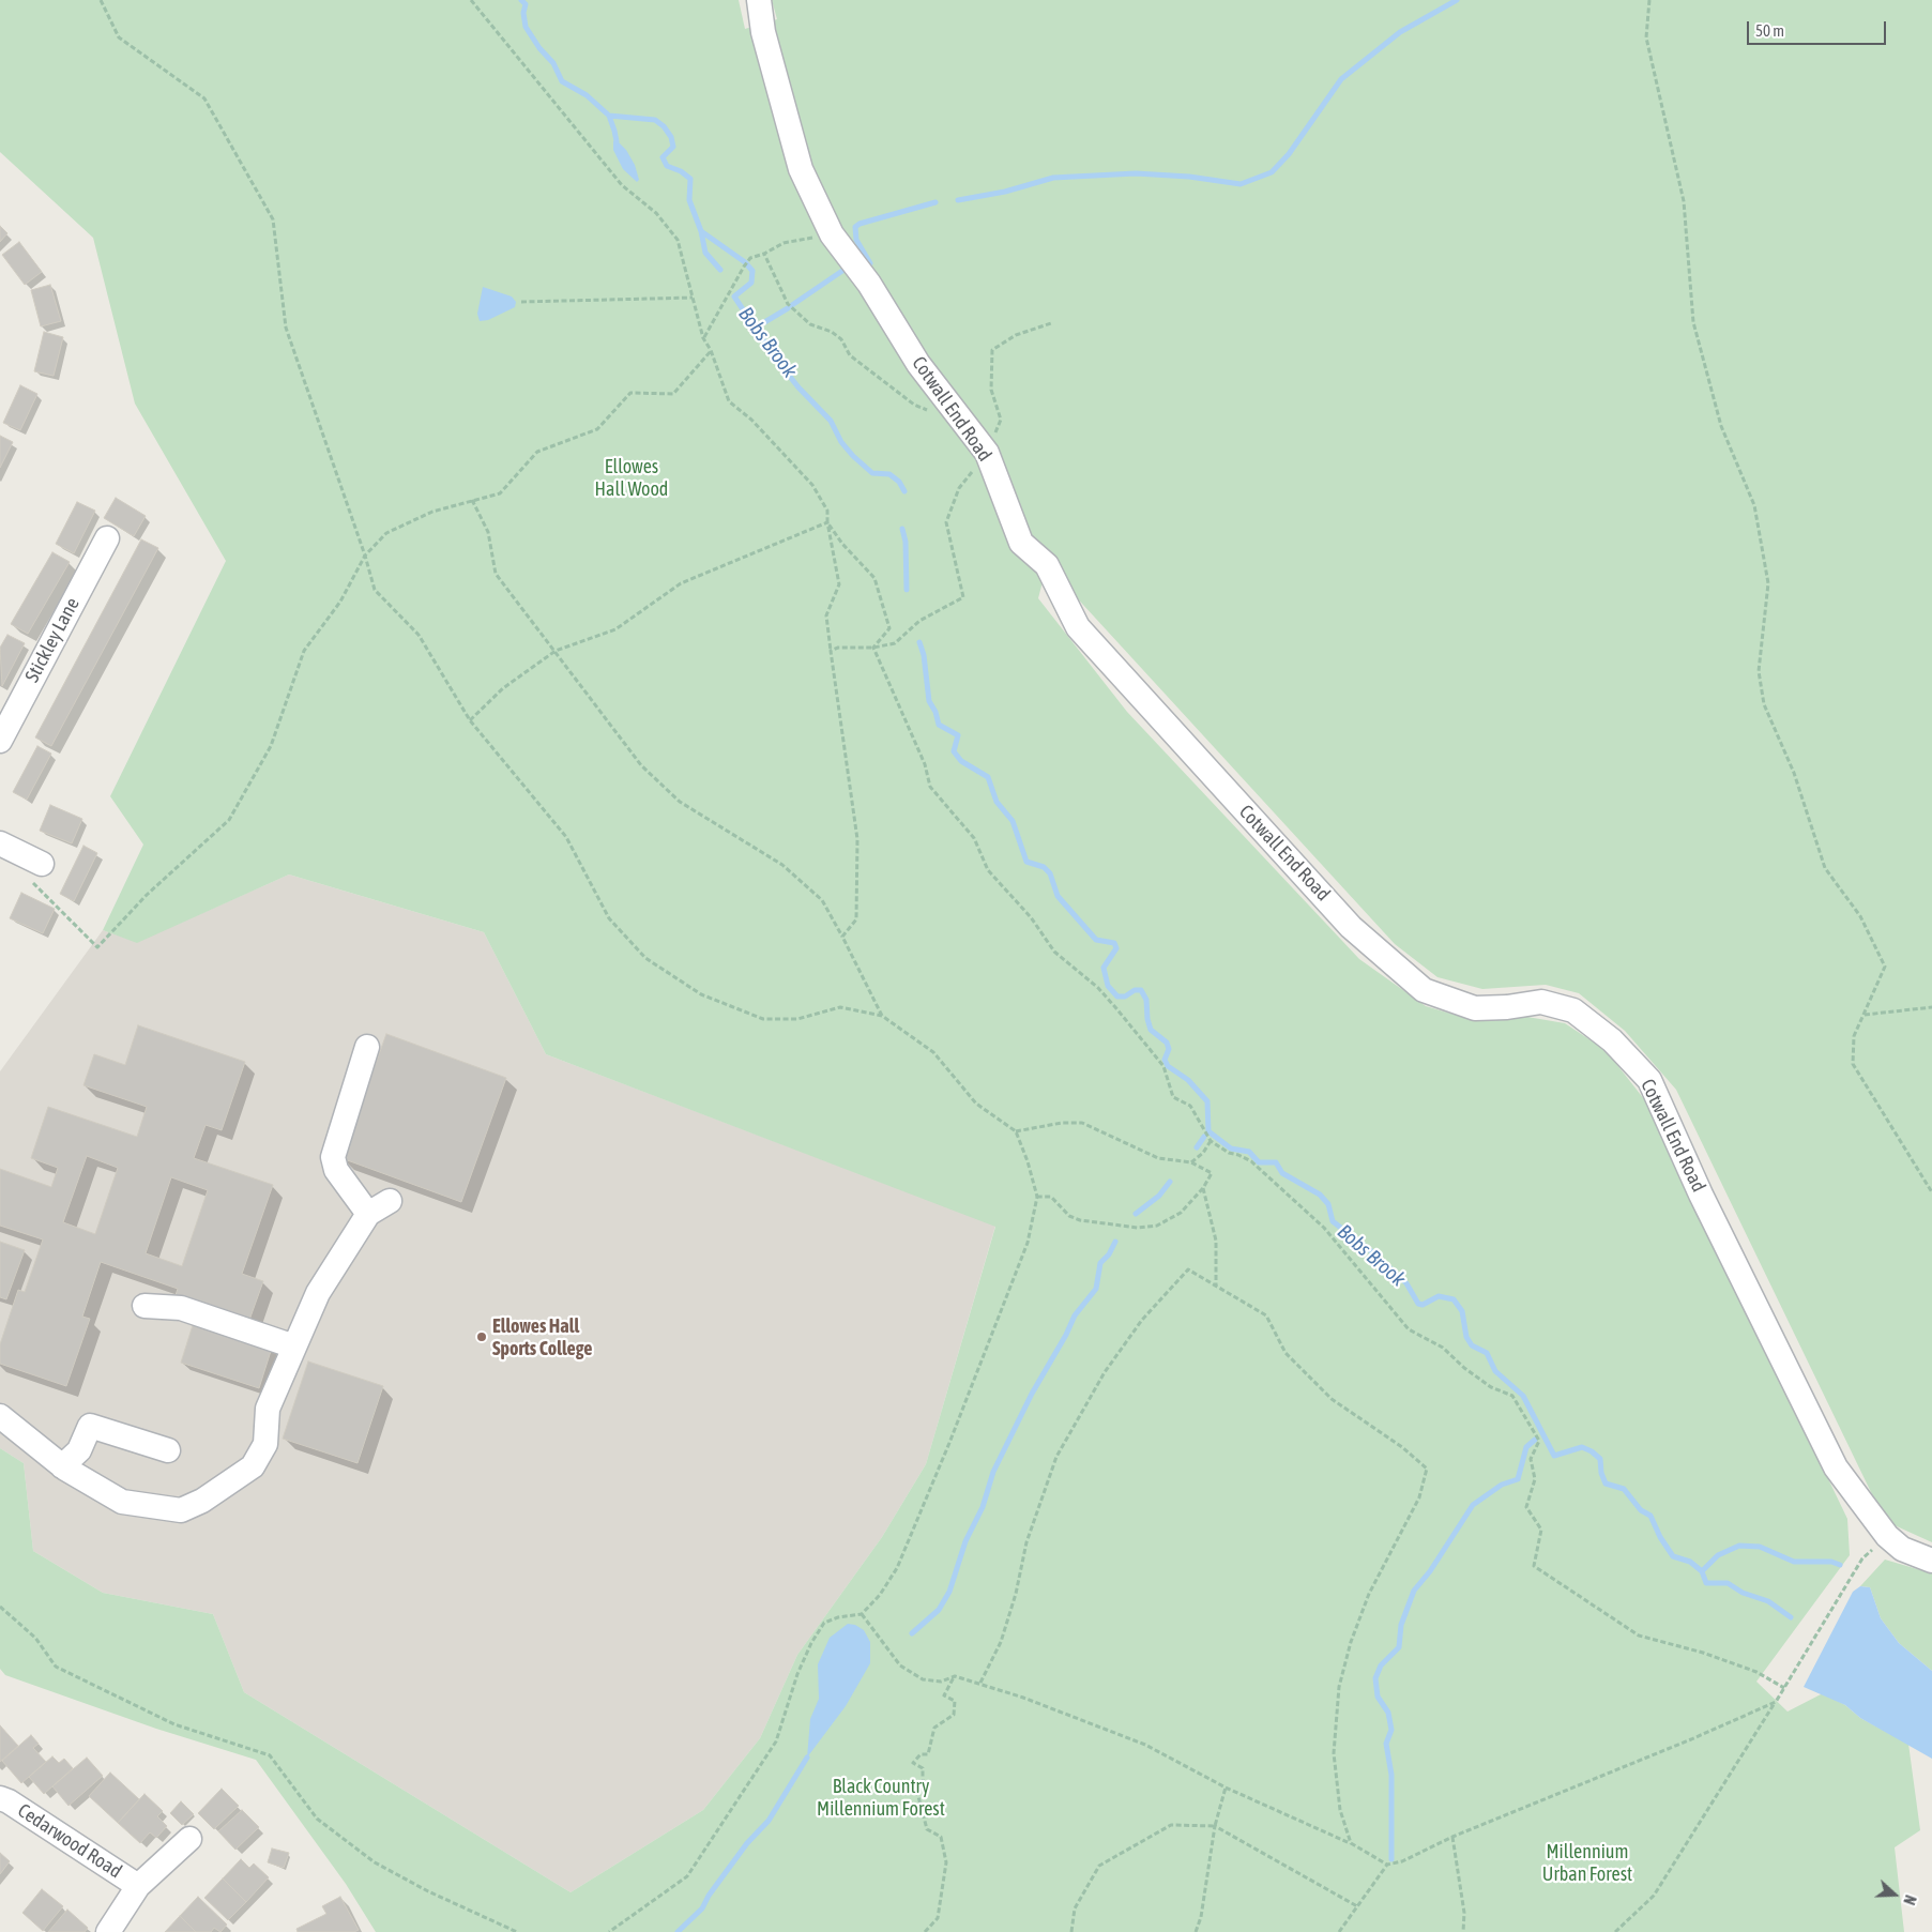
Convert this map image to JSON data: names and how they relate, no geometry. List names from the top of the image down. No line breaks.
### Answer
{"streets":{"street":["Cotwall End Road","Stickley Lane","Cedarwood Road"]},"water":["Bobs Brook"],"parks":["Ellowes Hall Wood","Black Country Millennium Forest","Millennium Urban Forest"],"places":["Ellowes Hall Sports College"],"scale_bar":"50 m","north":"right"}
